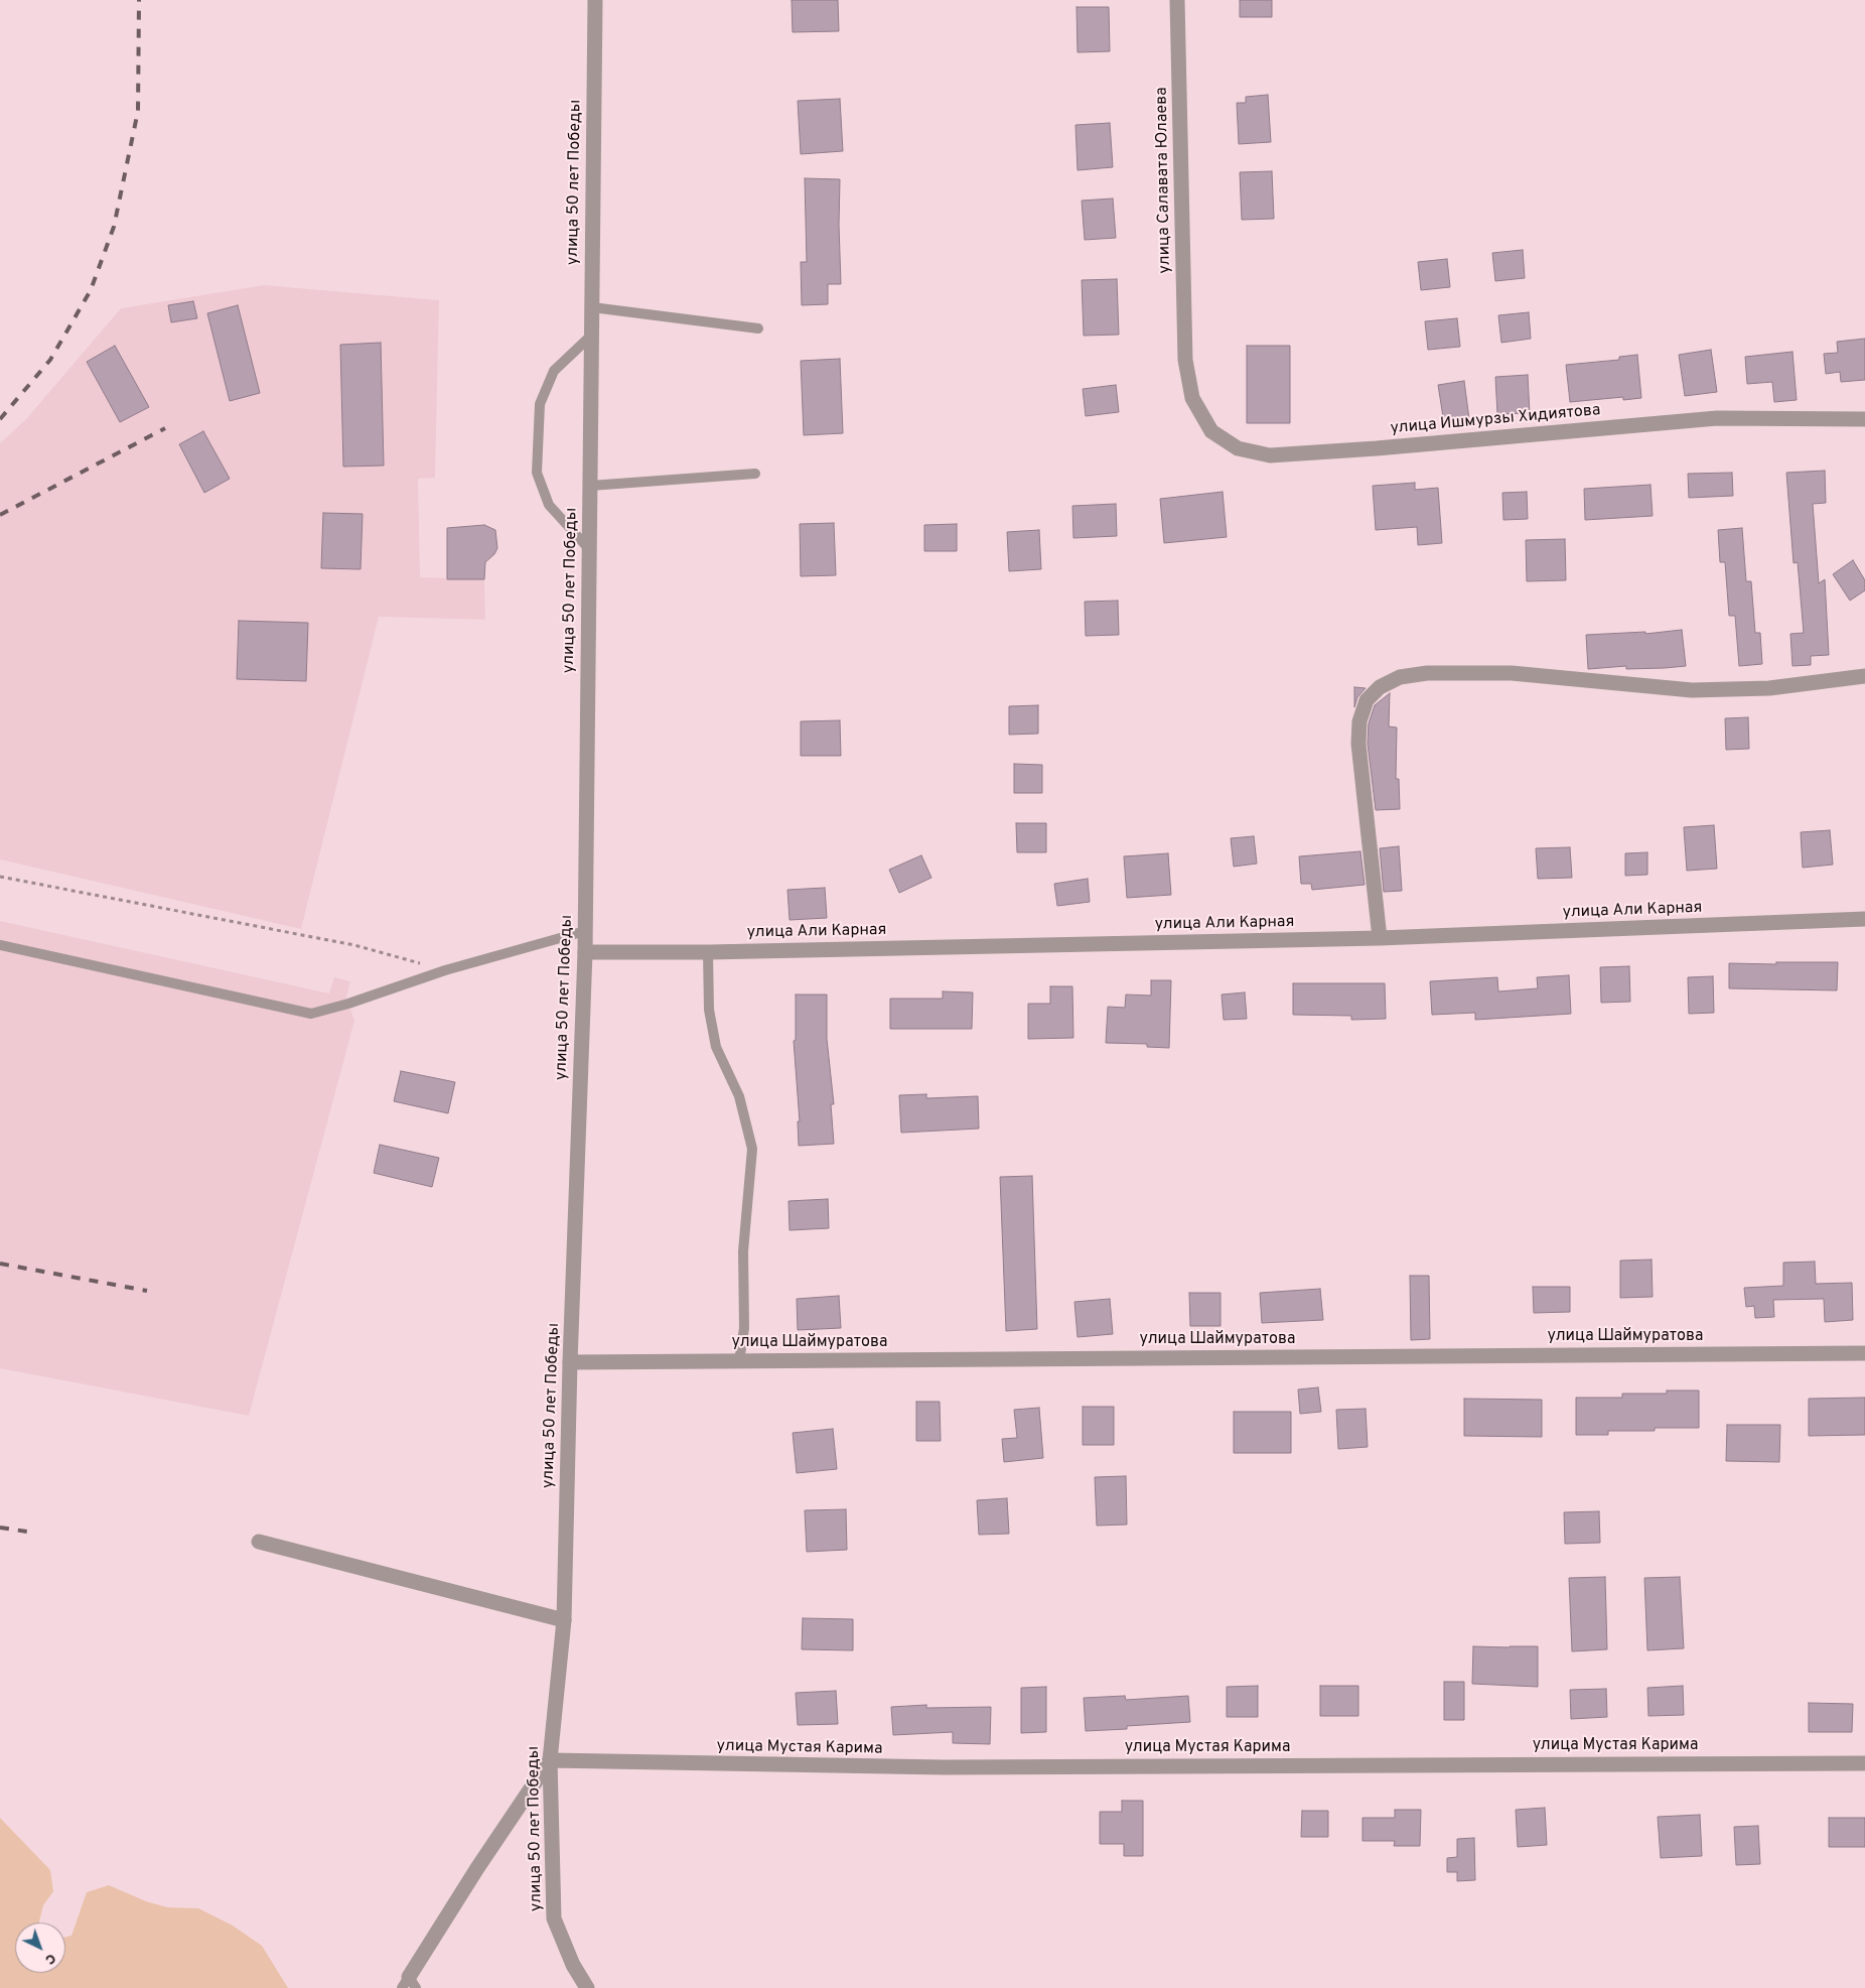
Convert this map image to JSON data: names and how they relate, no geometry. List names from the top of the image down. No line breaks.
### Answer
{"streets":{"street":["улица Салавата Юлаева","улица 50 лет Победы","улица Ишмурзы Хидиятова","улица Али Карная","улица Шаймуратова","улица Мустая Карима"]},"crossings":[["улица Салавата Юлаева","улица Ишмурзы Хидиятова"],["улица 50 лет Победы","улица Али Карная"],["улица 50 лет Победы","улица Шаймуратова"],["улица 50 лет Победы","улица Мустая Карима"]],"north":"bottom right"}
